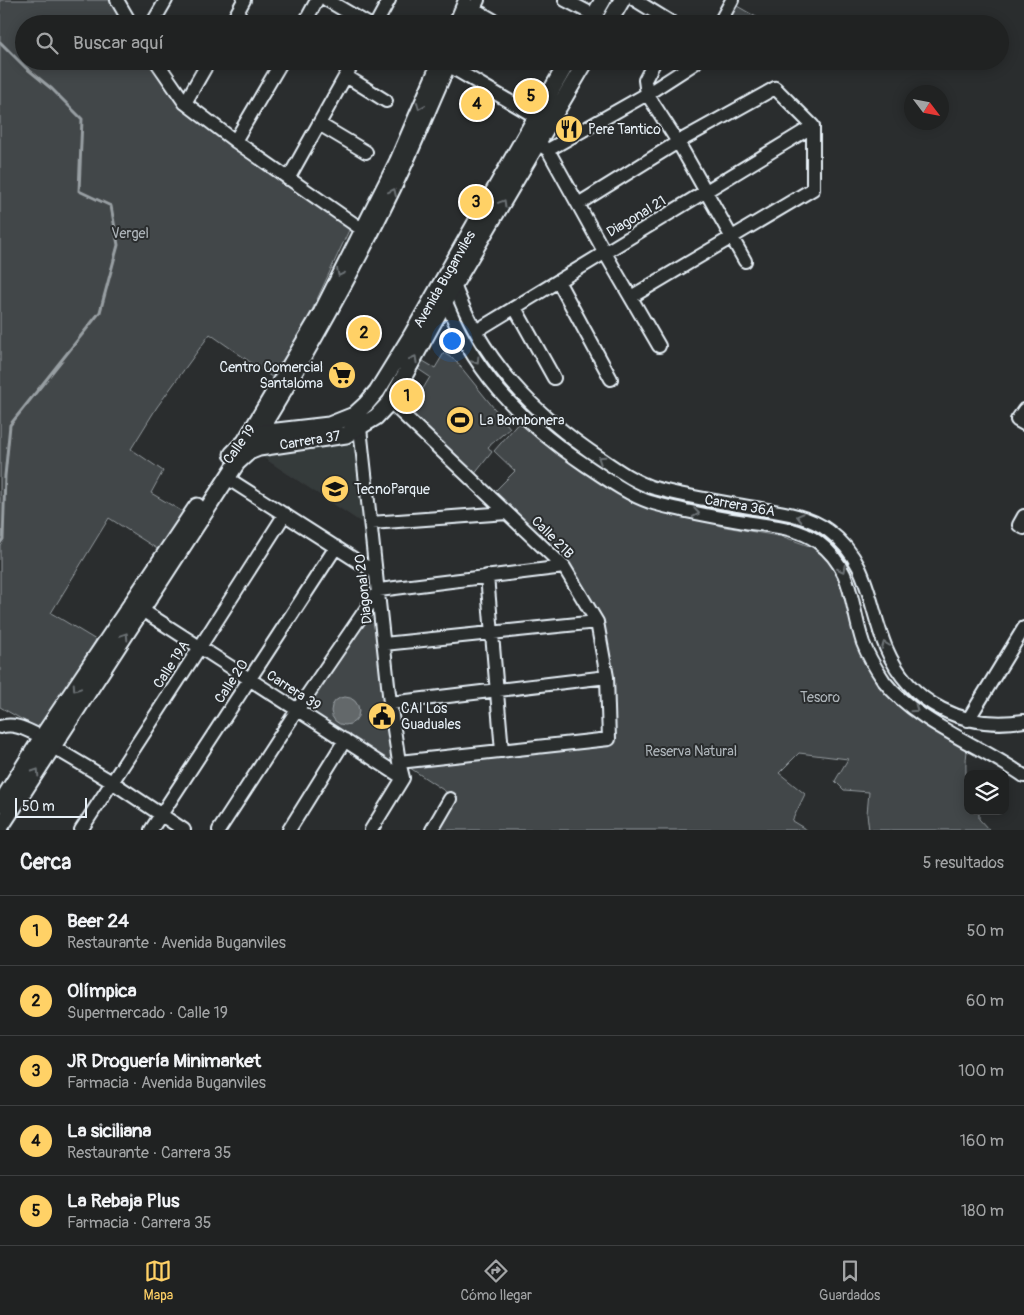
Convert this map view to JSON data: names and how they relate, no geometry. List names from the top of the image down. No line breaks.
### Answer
{"streets":{"main road":["Avenida Buganviles","Carrera 37","Calle 19"],"street":["Diagonal 21","Carrera 36A","Calle 21B","Diagonal 20","Calle 19A","Calle 20","Carrera 39"]},"crossings":[["Diagonal 21","Carrera 36A"],["Avenida Buganviles","Carrera 37"],["Avenida Buganviles","Carrera 36A"],["Avenida Buganviles","Calle 21B"],["Carrera 37","Calle 19"],["Carrera 37","Calle 21B"],["Carrera 37","Diagonal 20"],["Calle 19","Carrera 39"],["Diagonal 20","Carrera 39"],["Calle 19A","Carrera 39"],["Calle 20","Carrera 39"]],"parks":["Vergel","Tesoro","Reserva Natural"],"places":{"restaurant":["Pere Tantico"],"supermarket":["Centro Comercial Santaloma"],"sports":["La Bombonera"],"school or university":["TecnoParque"],"public building":["CAI Los Guaduales"]},"scale_bar":"50 m","north":"bottom right","page":{"search":"Buscar aquí","pins":["5","4","3","2","1"],"scale":"50 m","heading":["Cerca","5 resultados"],"list":[{"mark":"1","name":"Beer 24","note":"Restaurante · Avenida Buganviles","value":"50 m"},{"mark":"2","name":"Olímpica","note":"Supermercado · Calle 19","value":"60 m"},{"mark":"3","name":"JR Droguería Minimarket","note":"Farmacia · Avenida Buganviles","value":"100 m"},{"mark":"4","name":"La siciliana","note":"Restaurante · Carrera 35","value":"160 m"},{"mark":"5","name":"La Rebaja Plus","note":"Farmacia · Carrera 35","value":"180 m"}],"nav":["Mapa","Cómo llegar","Guardados"]}}
